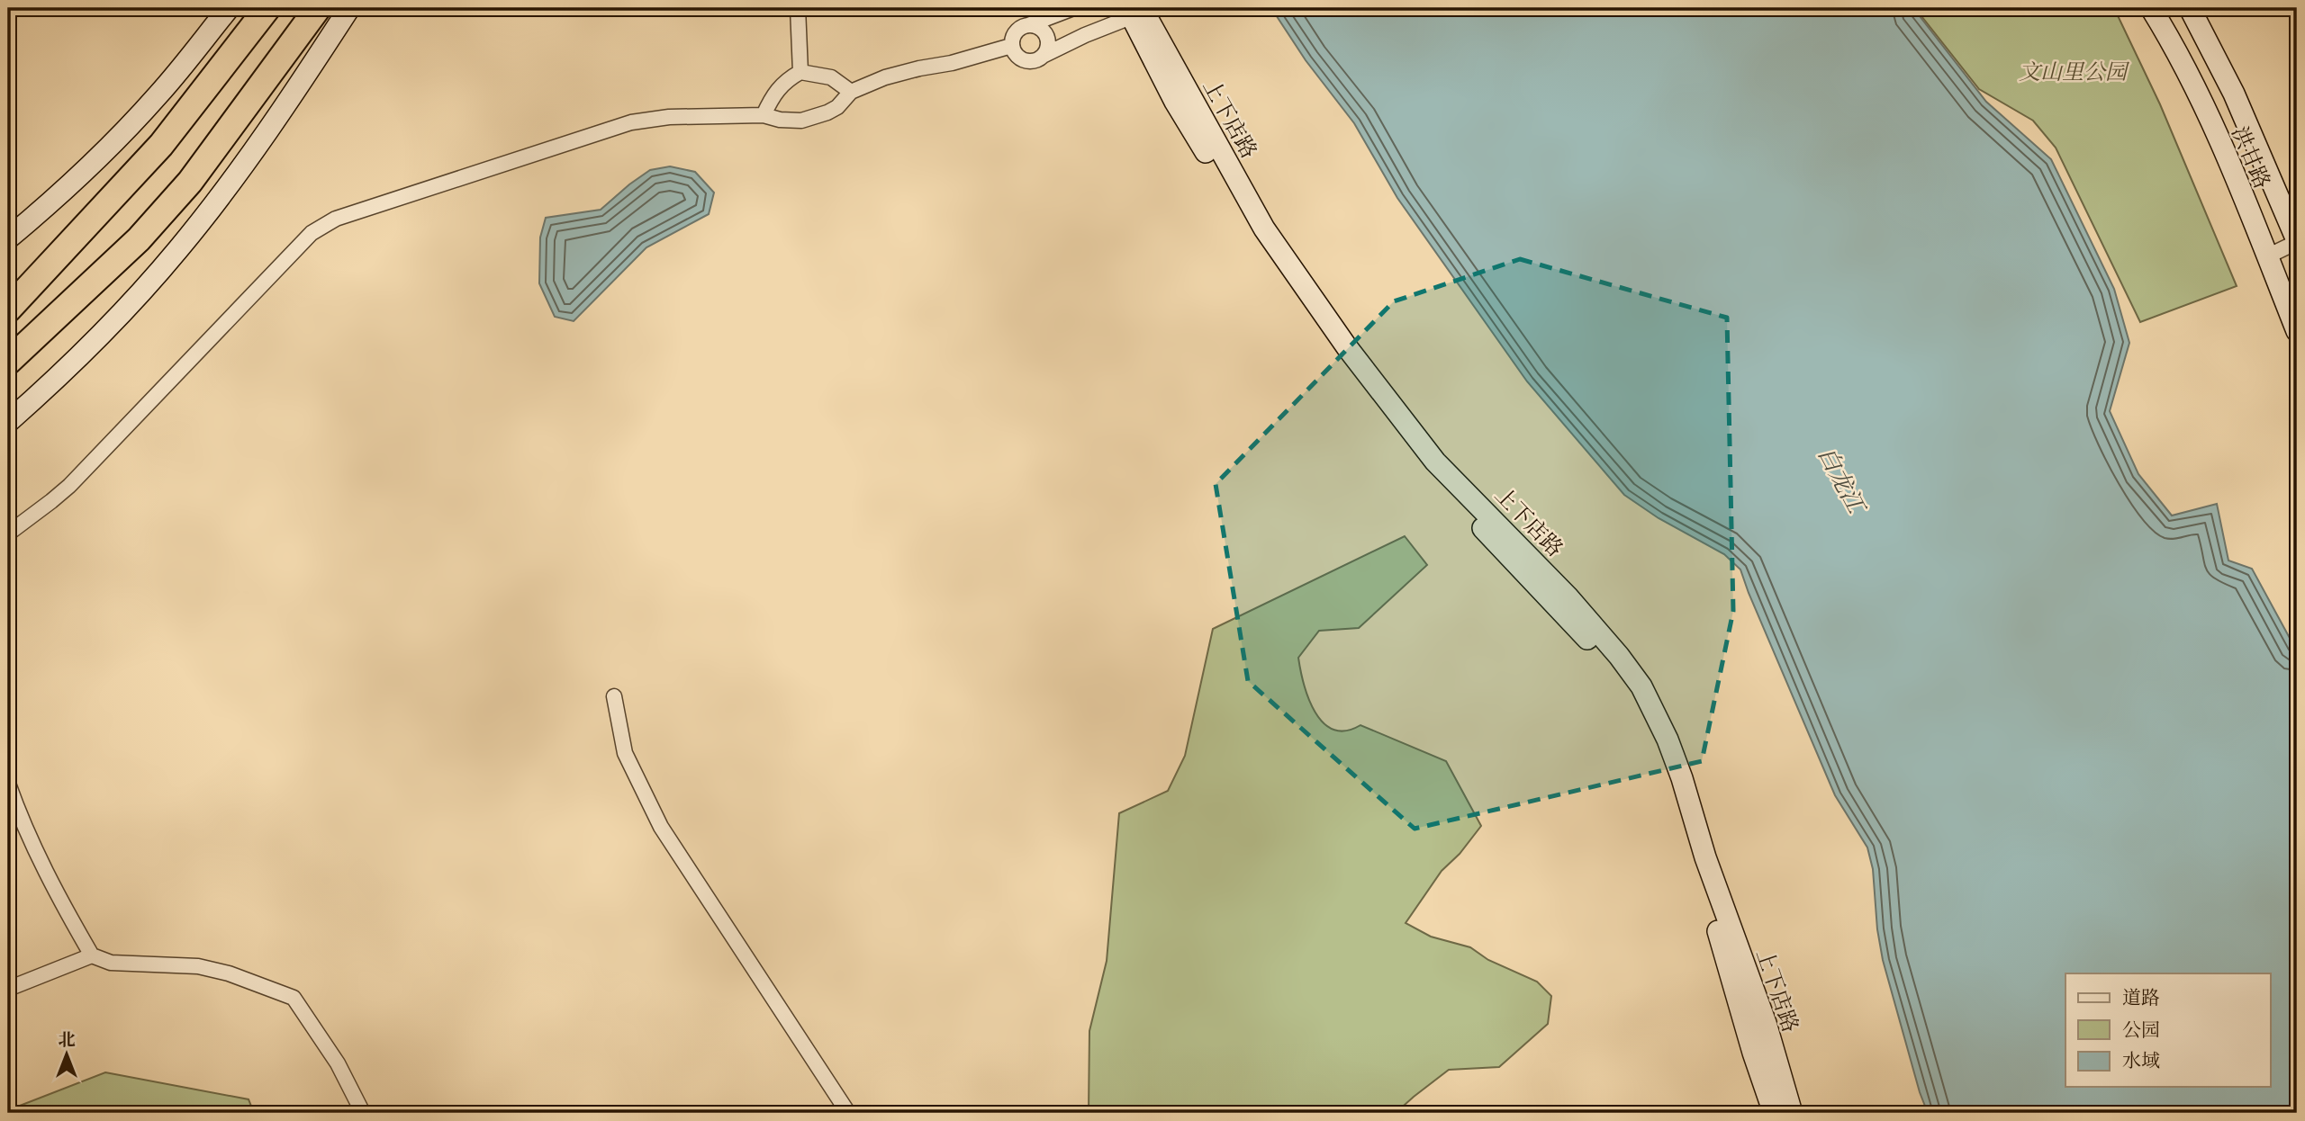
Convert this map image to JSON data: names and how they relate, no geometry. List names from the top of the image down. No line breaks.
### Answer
{"streets":{"main road":["上下店路","洪甘路"]},"water":["白龙江"],"parks":["文山里公园"],"legend":["道路","公园","水域"],"north":"top"}
